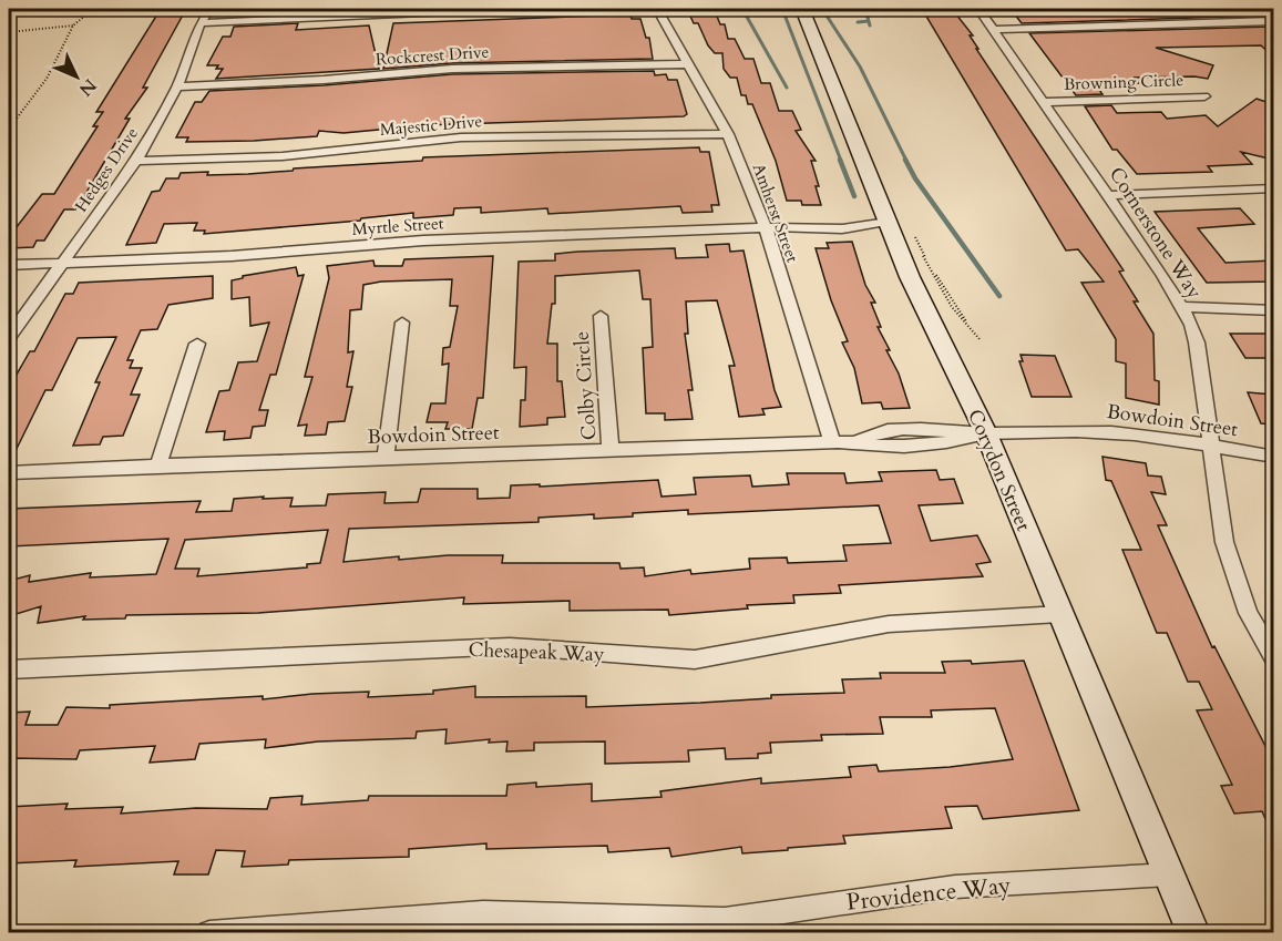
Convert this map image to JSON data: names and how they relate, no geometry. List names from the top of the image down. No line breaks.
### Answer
{"streets":{"main road":["Corydon Street"],"street":["Rockcrest Drive","Browning Circle","Majestic Drive","Hedges Drive","Amherst Street","Myrtle Street","Cornerstone Way","Colby Circle","Bowdoin Street","Chesapeak Way","Providence Way"]},"crossings":[["Rockcrest Drive","Hedges Drive"],["Rockcrest Drive","Amherst Street"],["Browning Circle","Cornerstone Way"],["Majestic Drive","Hedges Drive"],["Majestic Drive","Amherst Street"],["Hedges Drive","Myrtle Street"],["Amherst Street","Myrtle Street"],["Amherst Street","Bowdoin Street"],["Myrtle Street","Corydon Street"],["Cornerstone Way","Bowdoin Street"],["Colby Circle","Bowdoin Street"],["Bowdoin Street","Corydon Street"],["Corydon Street","Chesapeak Way"],["Corydon Street","Providence Way"]],"north":"bottom right"}
